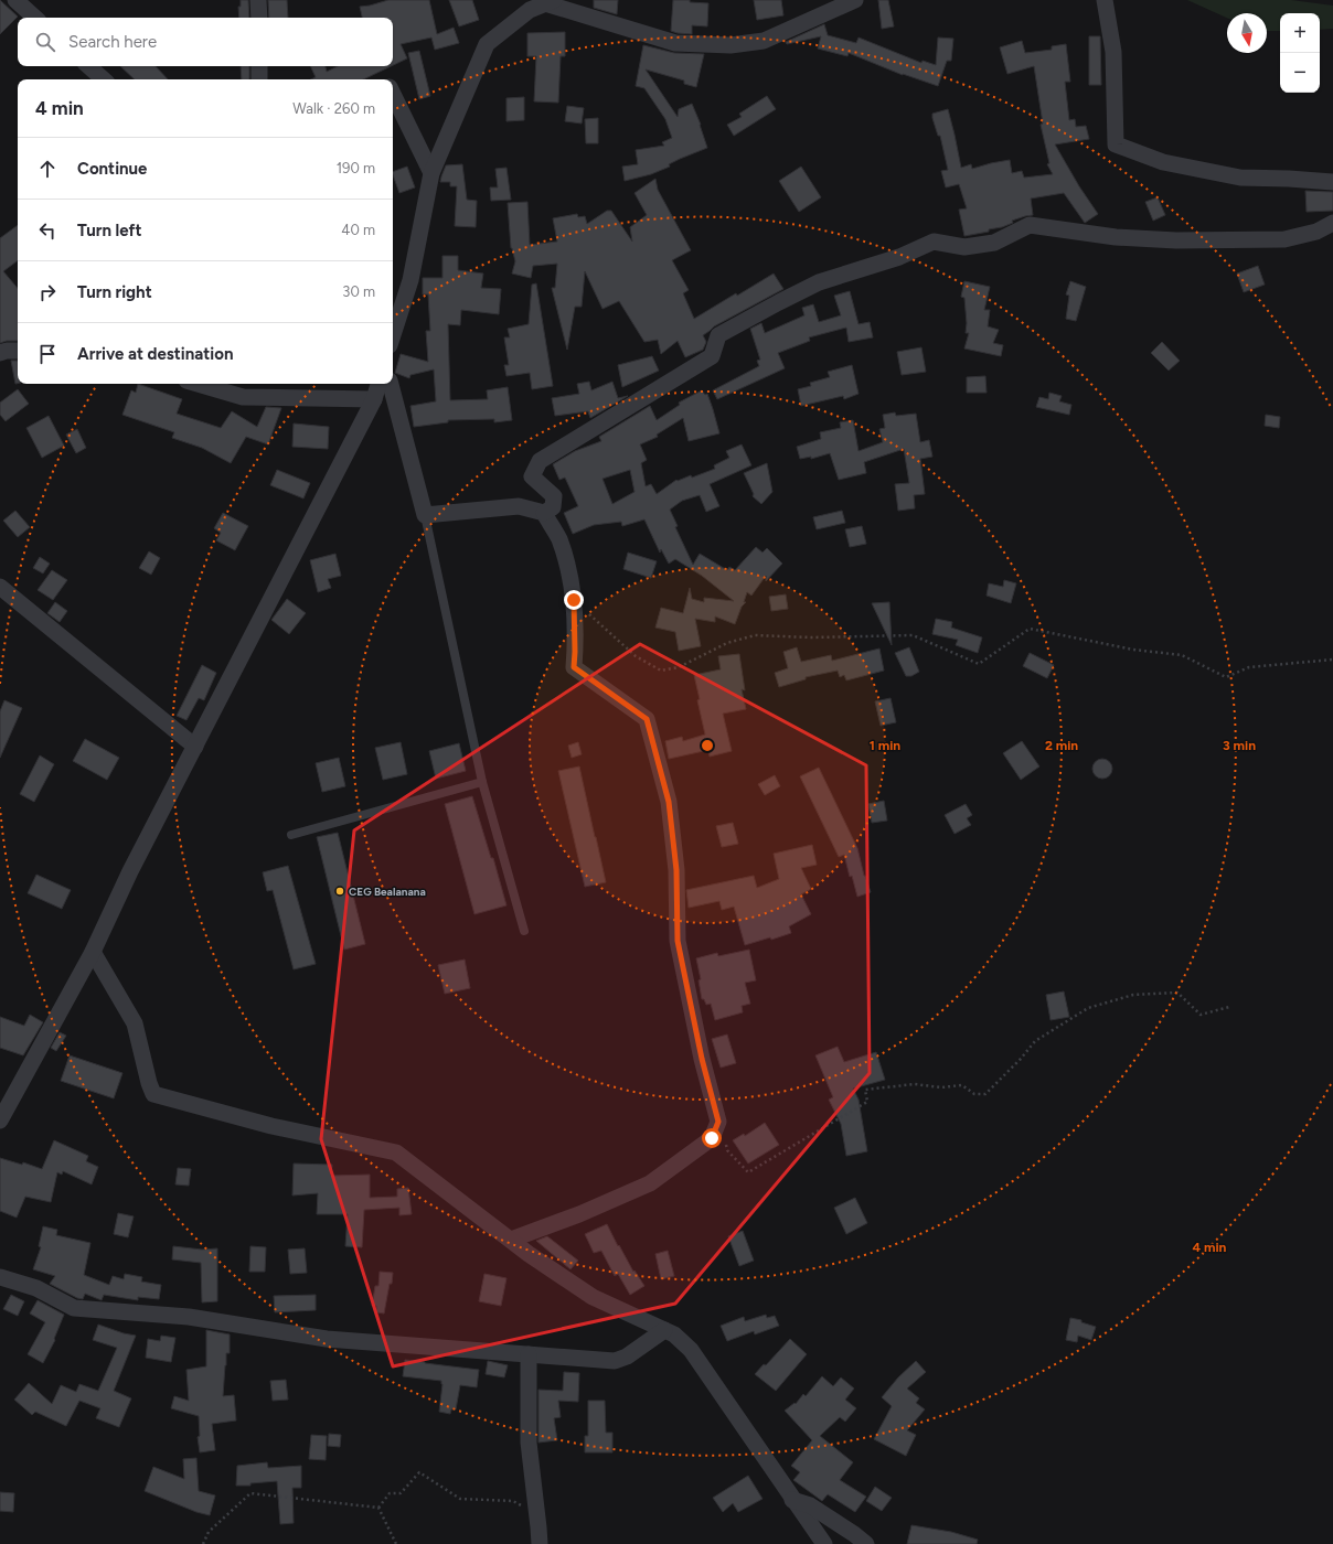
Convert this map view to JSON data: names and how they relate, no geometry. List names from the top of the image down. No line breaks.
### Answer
{"places":["CEG Bealanana"],"north":"bottom","page":{"map_buttons":["+","−"],"search":"Search here","heading":["4 min","Walk · 260 m"],"list":[["Continue","190 m"],["Turn left","40 m"],["Turn right","30 m"],"Arrive at destination"]},"rings":["1 min","2 min","3 min","4 min"]}
